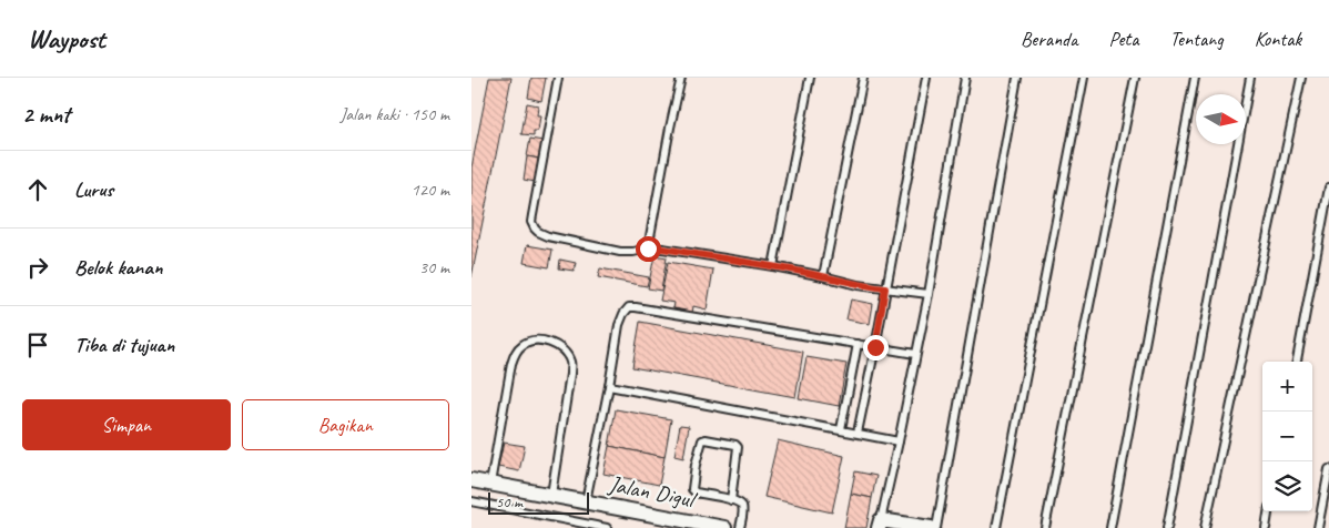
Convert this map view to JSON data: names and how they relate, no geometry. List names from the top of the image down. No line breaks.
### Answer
{"streets":{"street":["Jalan Digul"]},"scale_bar":"50 m","north":"right","page":{"header":"Waypost","nav":["Beranda","Peta","Tentang","Kontak"],"heading":["2 mnt","Jalan kaki · 150 m"],"list":[["Lurus","120 m"],["Belok kanan","30 m"],"Tiba di tujuan"],"map_buttons":["+","−"],"buttons":["Simpan","Bagikan"],"scale":"50 m"}}
